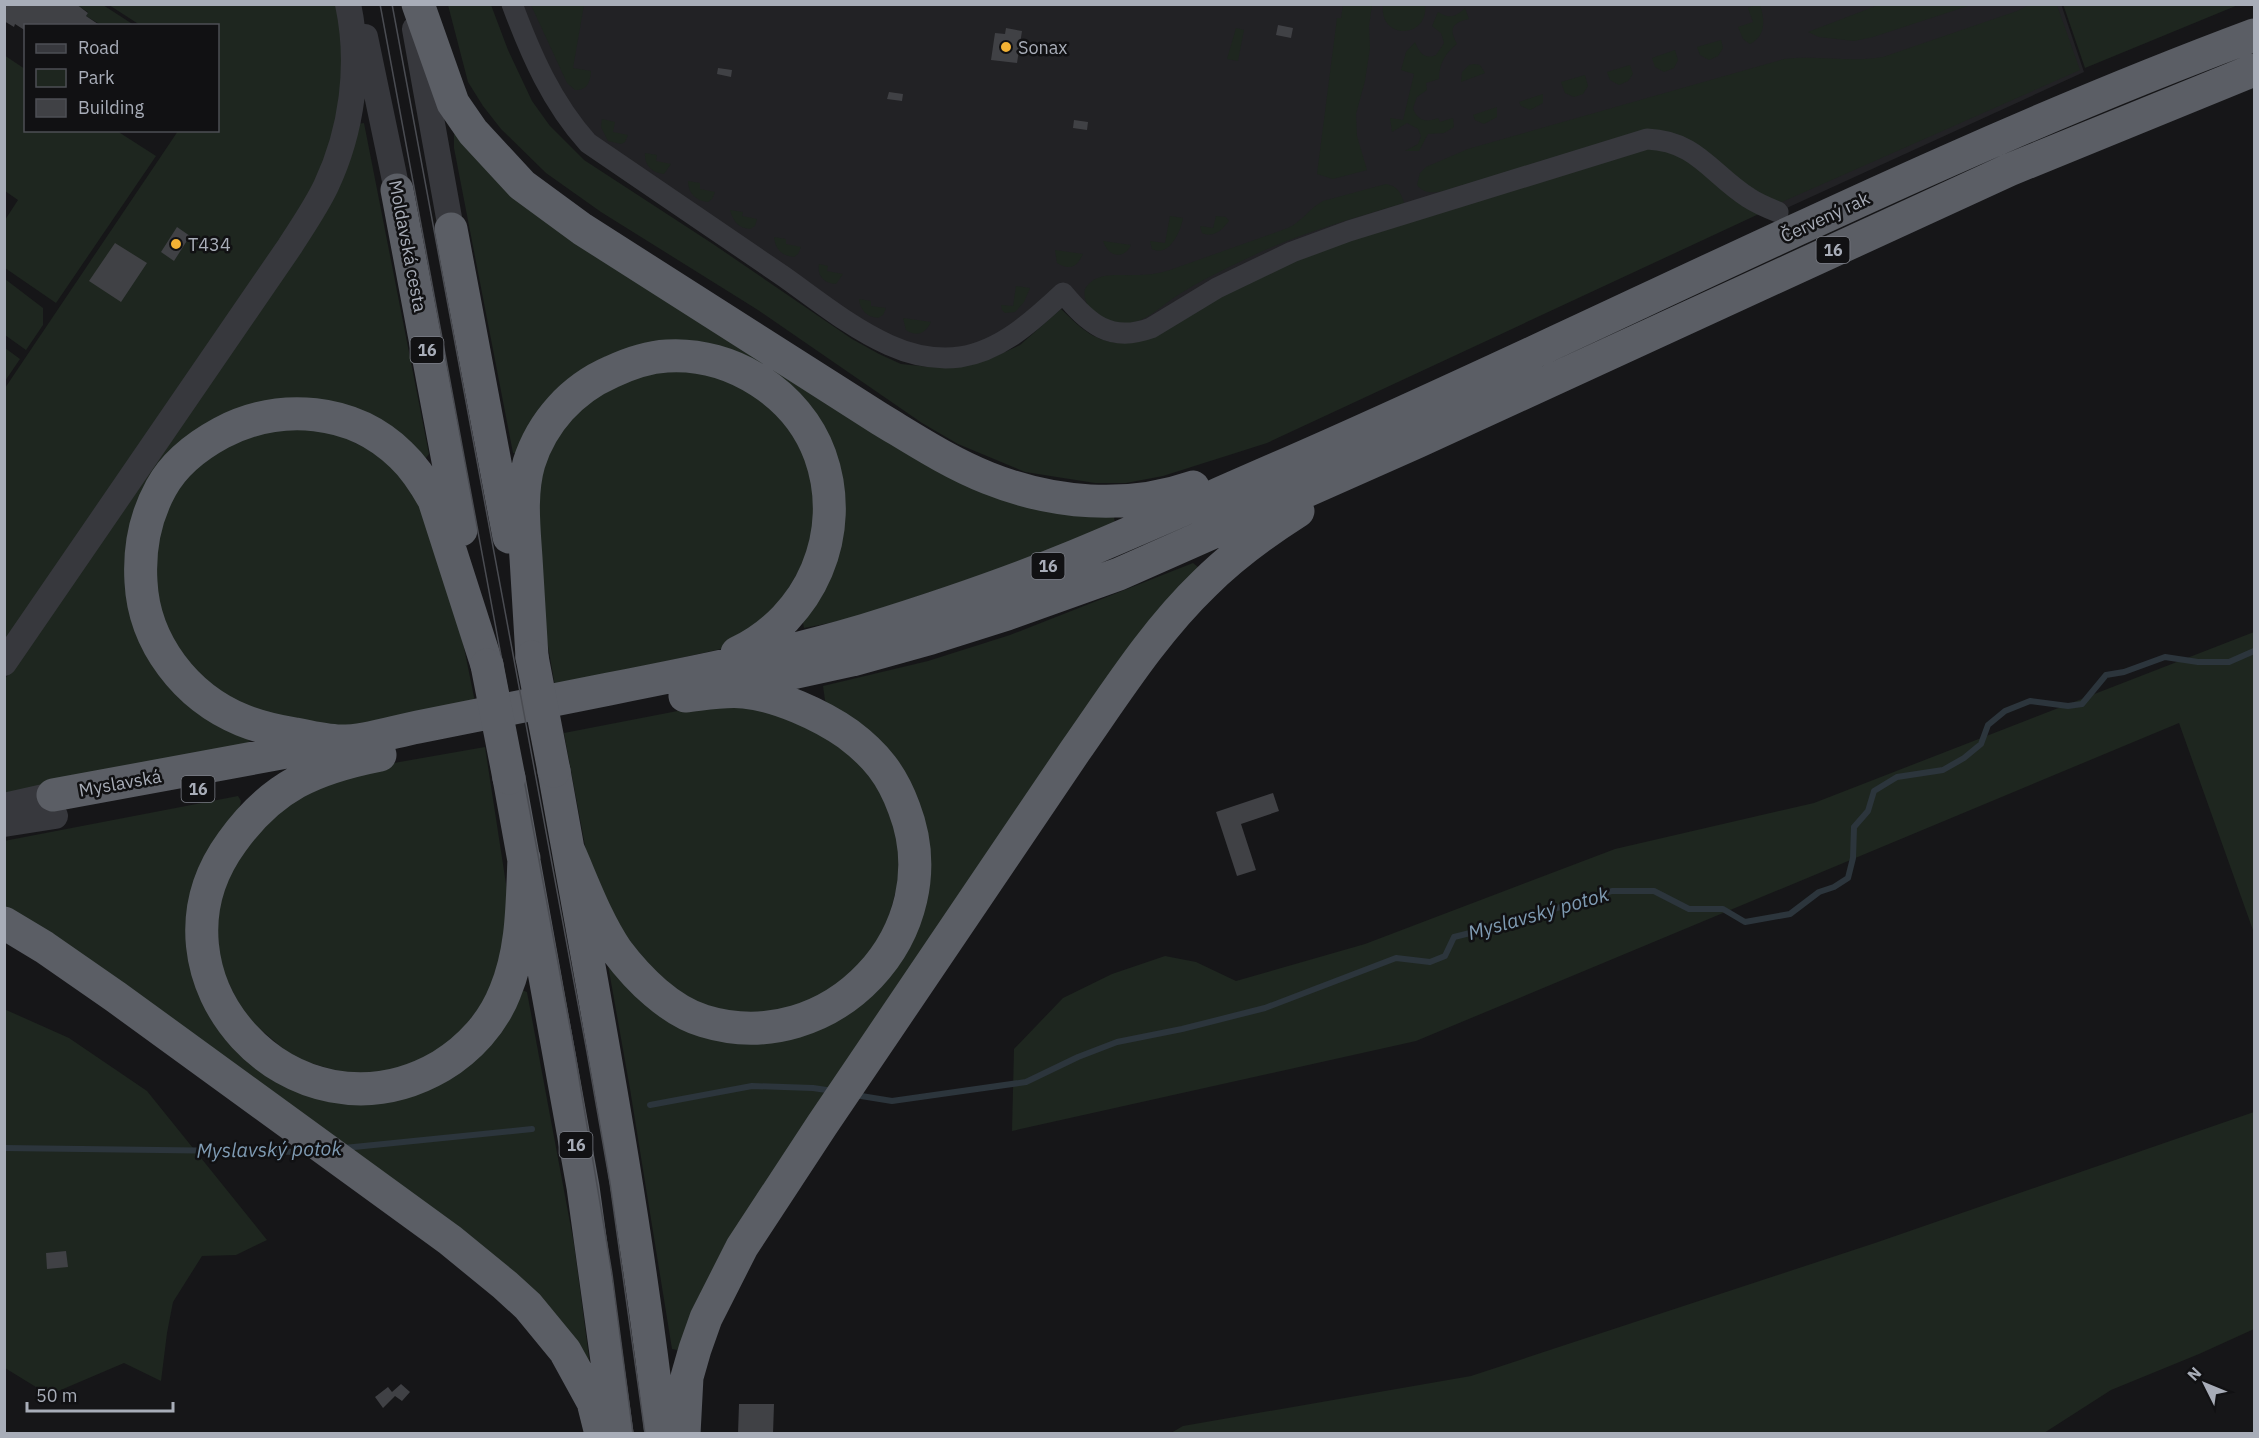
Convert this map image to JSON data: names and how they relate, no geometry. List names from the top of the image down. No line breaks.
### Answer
{"streets":{"highway":["Červený rak","Moldavská cesta","16","Myslavská"]},"crossings":[["Červený rak","16"],["Moldavská cesta","16"],["16","Myslavská"]],"water":["Myslavský potok"],"places":["Sonax","T434"],"legend":["Road","Park","Building"],"scale_bar":"50 m","north":"top left"}
